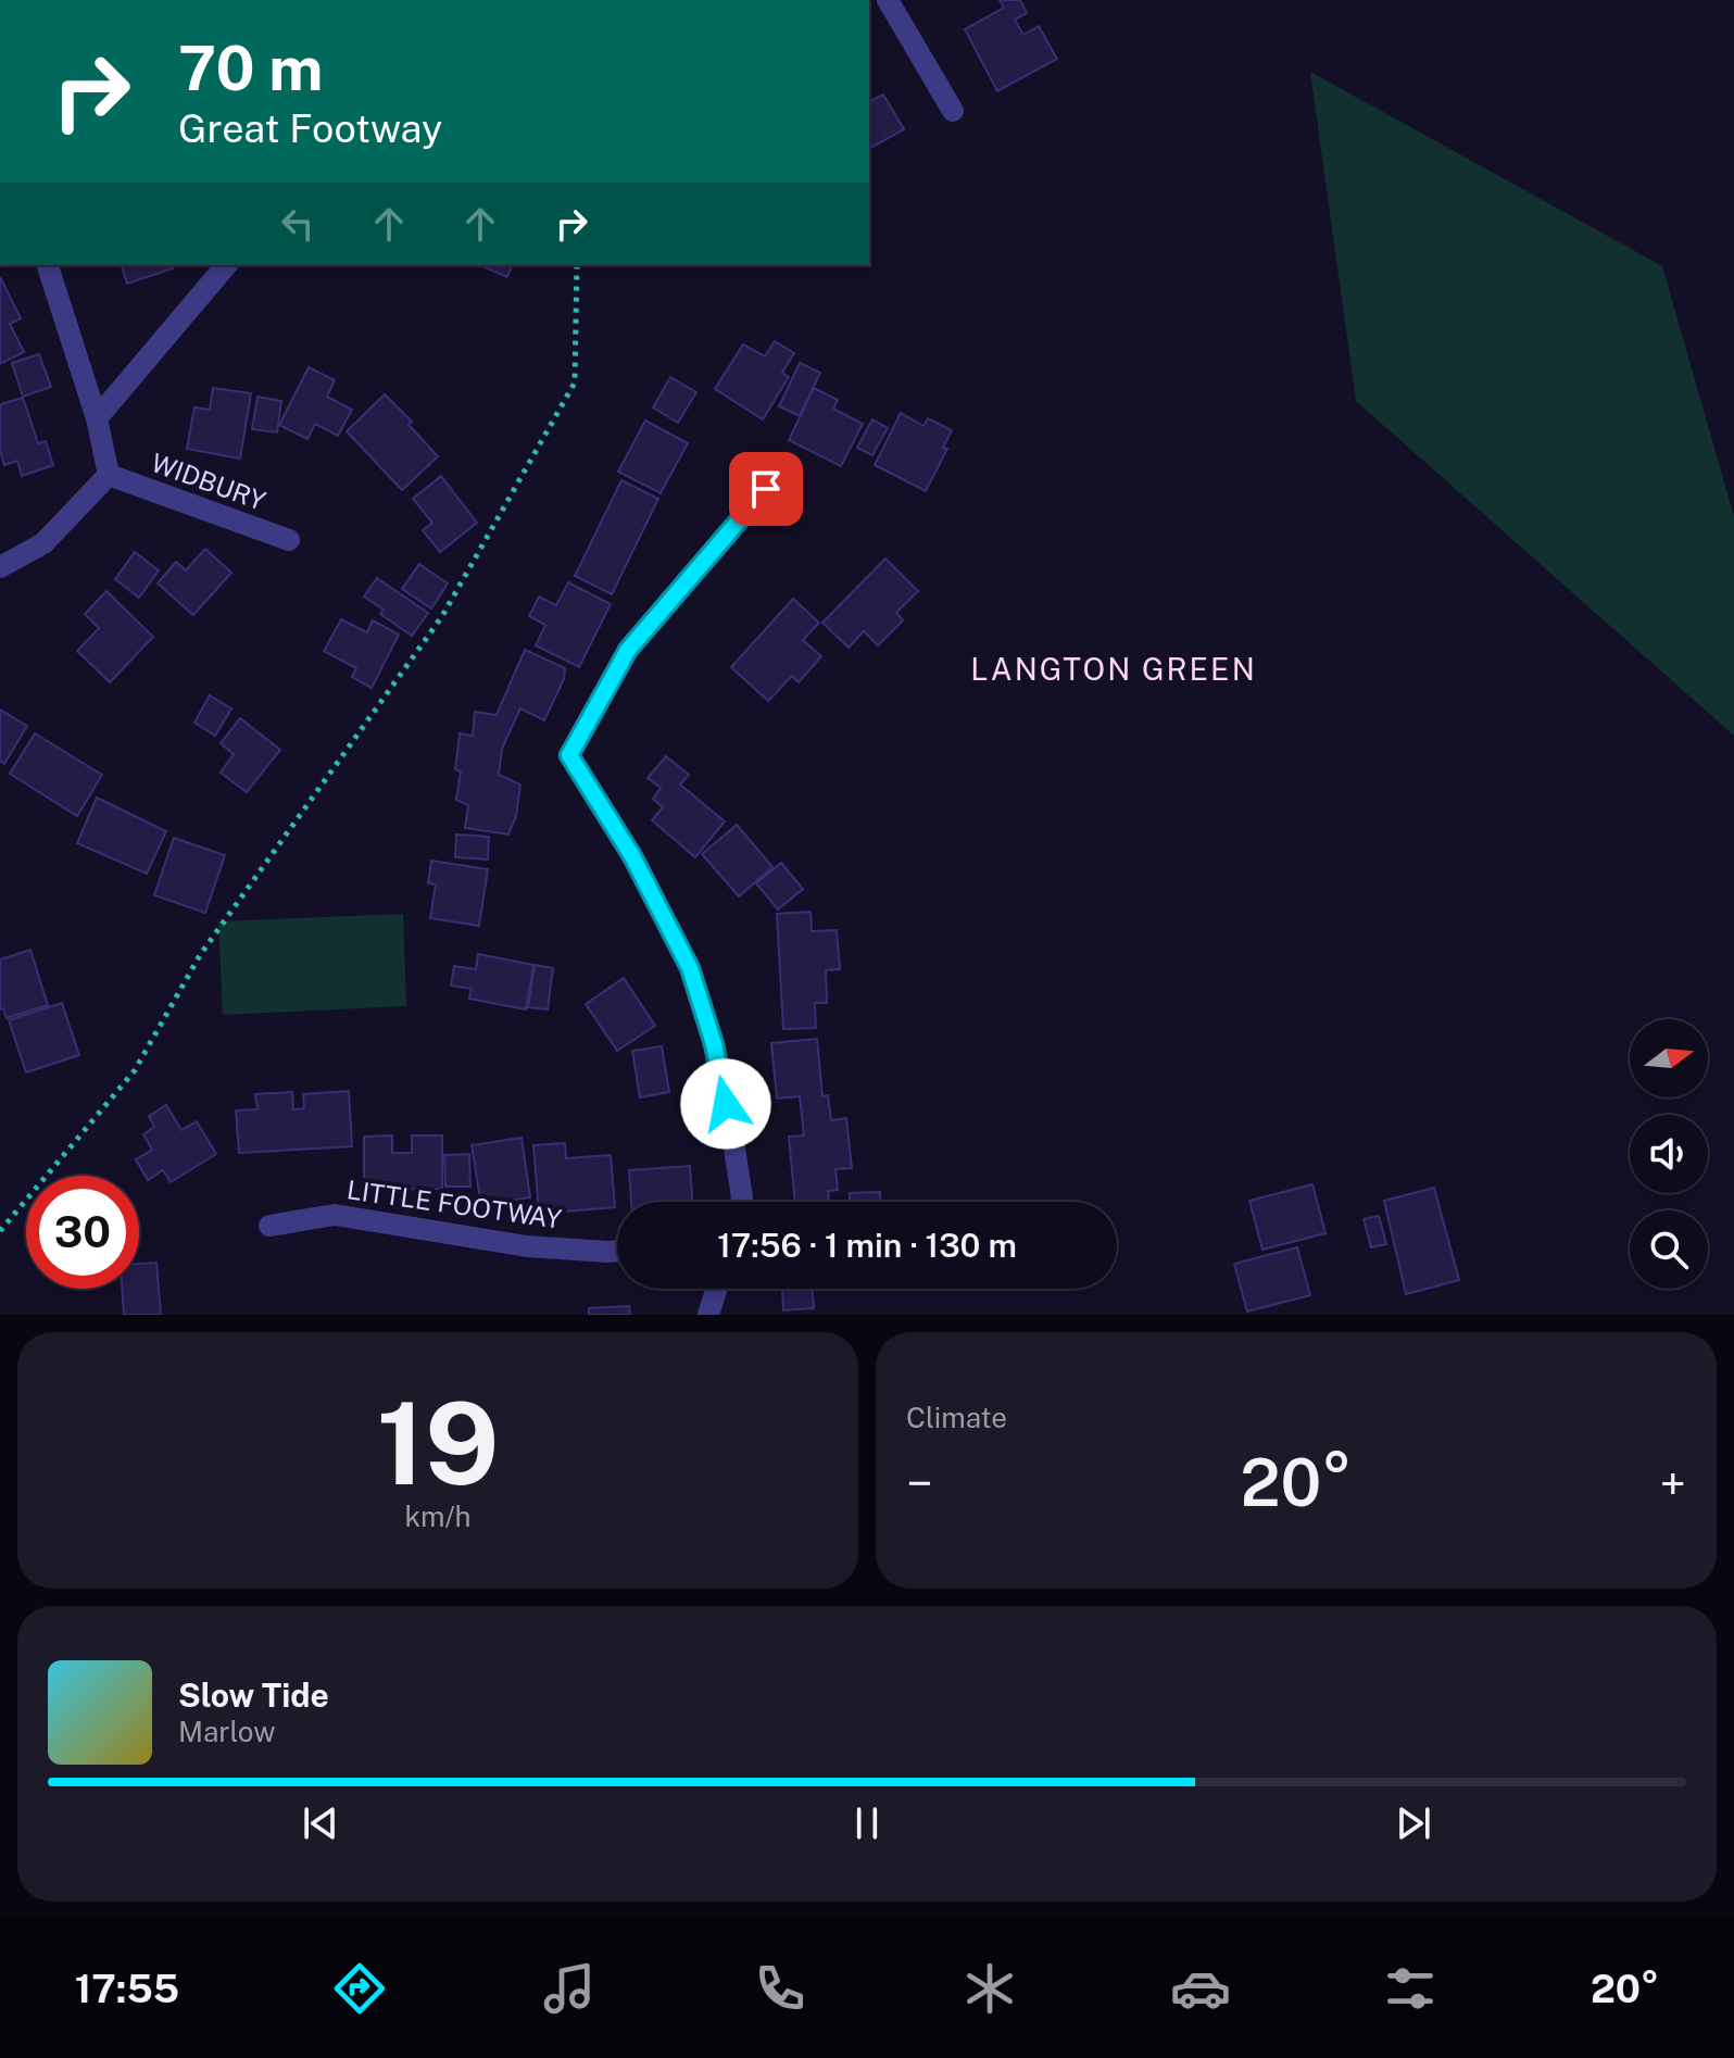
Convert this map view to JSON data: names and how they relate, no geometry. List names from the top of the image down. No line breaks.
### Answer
{"streets":{"street":["WIDBURY","LITTLE FOOTWAY"]},"districts":["LANGTON GREEN"],"north":"right","page":{"turn":["70 m","Great Footway"],"limit":"30","trip":"17:56 · 1 min · 130 m","tile":[["19","km/h"],"Climate"],"heat":["−","20°","+"],"song":["Slow Tide","Marlow"],"tabs":["17:55","20°"]}}
